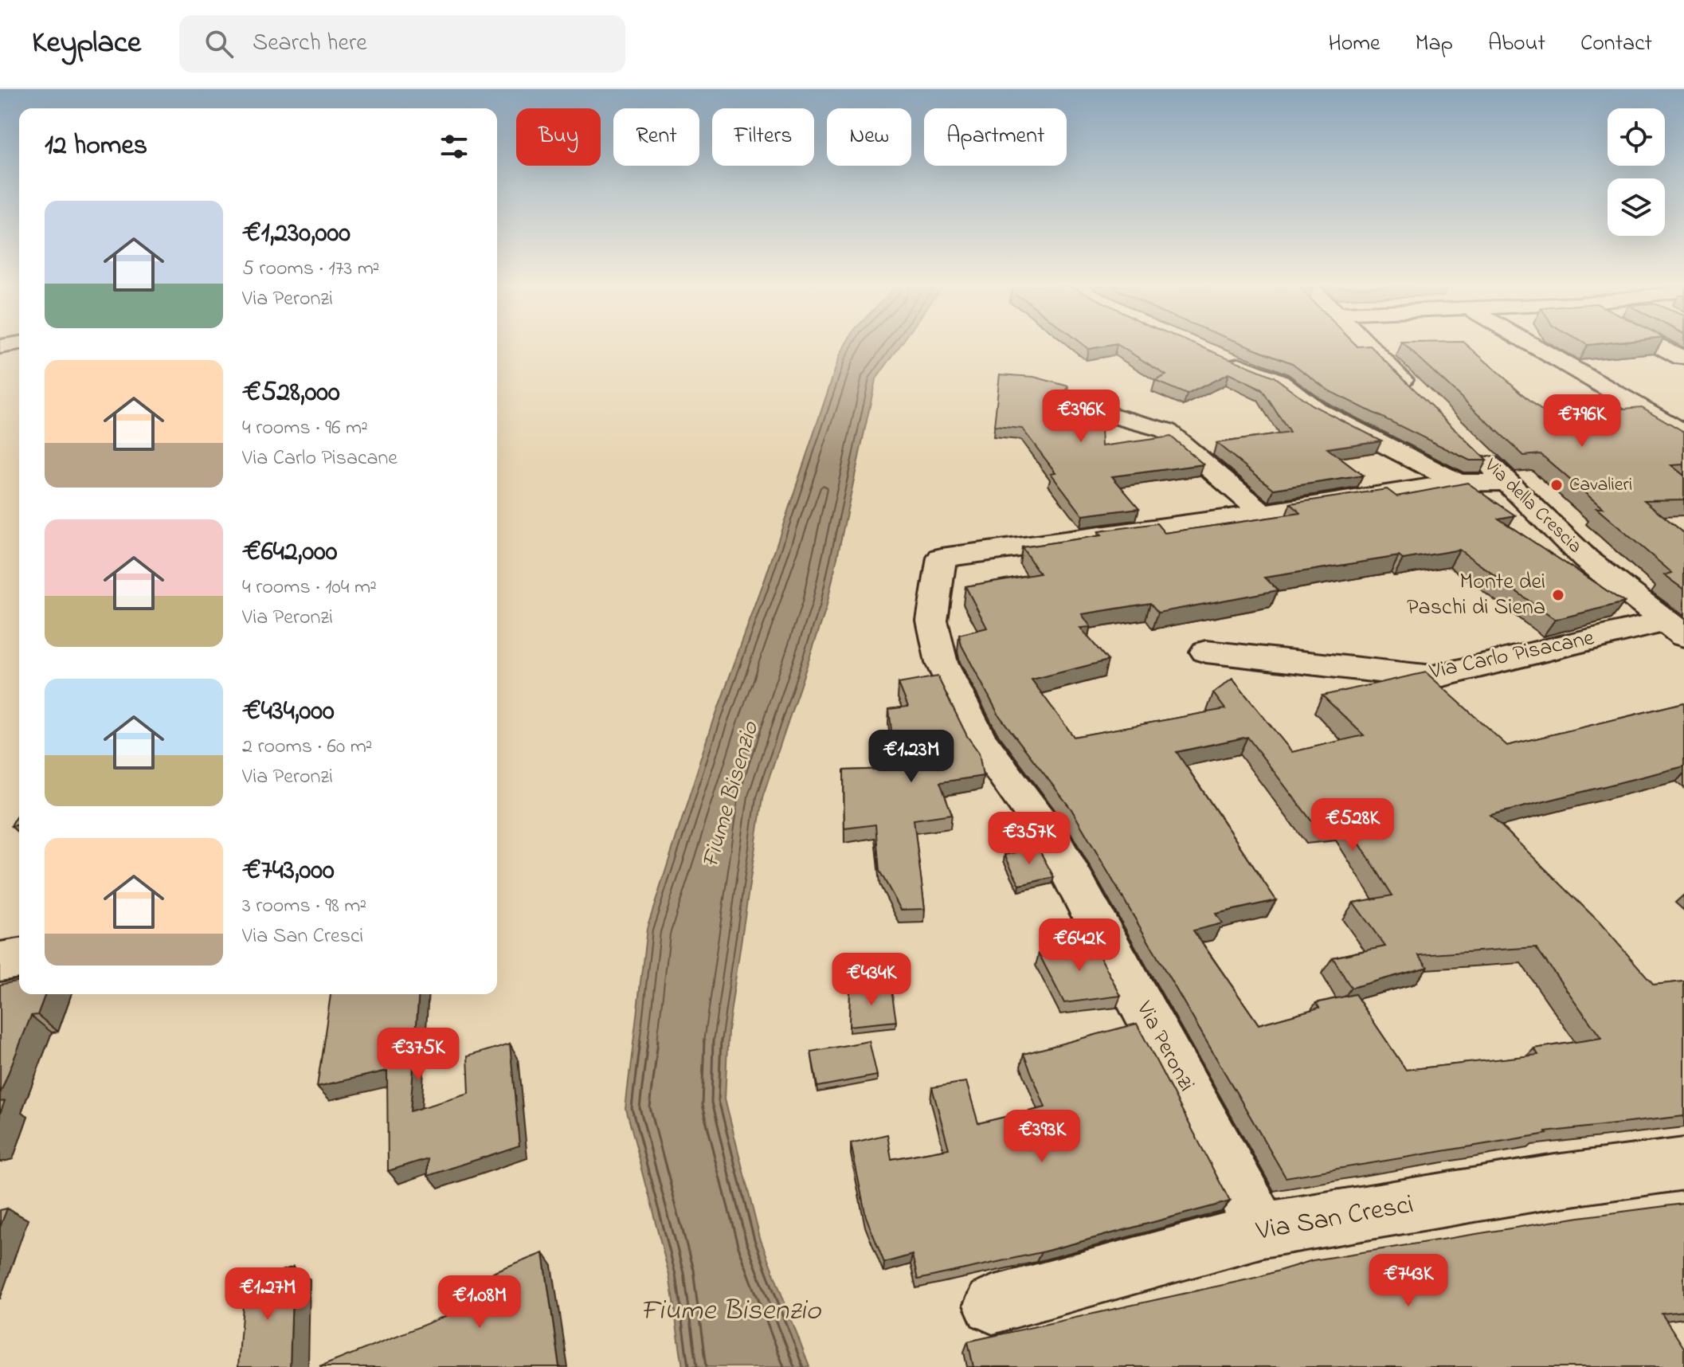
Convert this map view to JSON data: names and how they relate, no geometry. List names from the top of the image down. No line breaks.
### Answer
{"streets":{"street":["Via della Crescia","Via Carlo Pisacane","Via Peronzi","Via San Cresci"]},"crossings":[["Via della Crescia","Via Carlo Pisacane"],["Via Peronzi","Via San Cresci"]],"water":["Fiume Bisenzio"],"places":["Cavalieri","Monte dei Paschi di Siena"],"page":{"header":"Keyplace","search":"Search here","nav":["Home","Map","About","Contact"],"chip":["Buy","Rent","Filters","New","Apartment"],"heading":"12 homes","list":[{"name":"€1,230,000","note":"5 rooms · 173 m² · Via Peronzi"},{"name":"€528,000","note":"4 rooms · 96 m² · Via Carlo Pisacane"},{"name":"€642,000","note":"4 rooms · 104 m² · Via Peronzi"},{"name":"€434,000","note":"2 rooms · 60 m² · Via Peronzi"},{"name":"€743,000","note":"3 rooms · 98 m² · Via San Cresci"}],"price":["€396K","€796K","€1.23M","€528K","€357K","€642K","€434K","€375K","€393K","€743K","€1.27M","€1.08M"]}}
